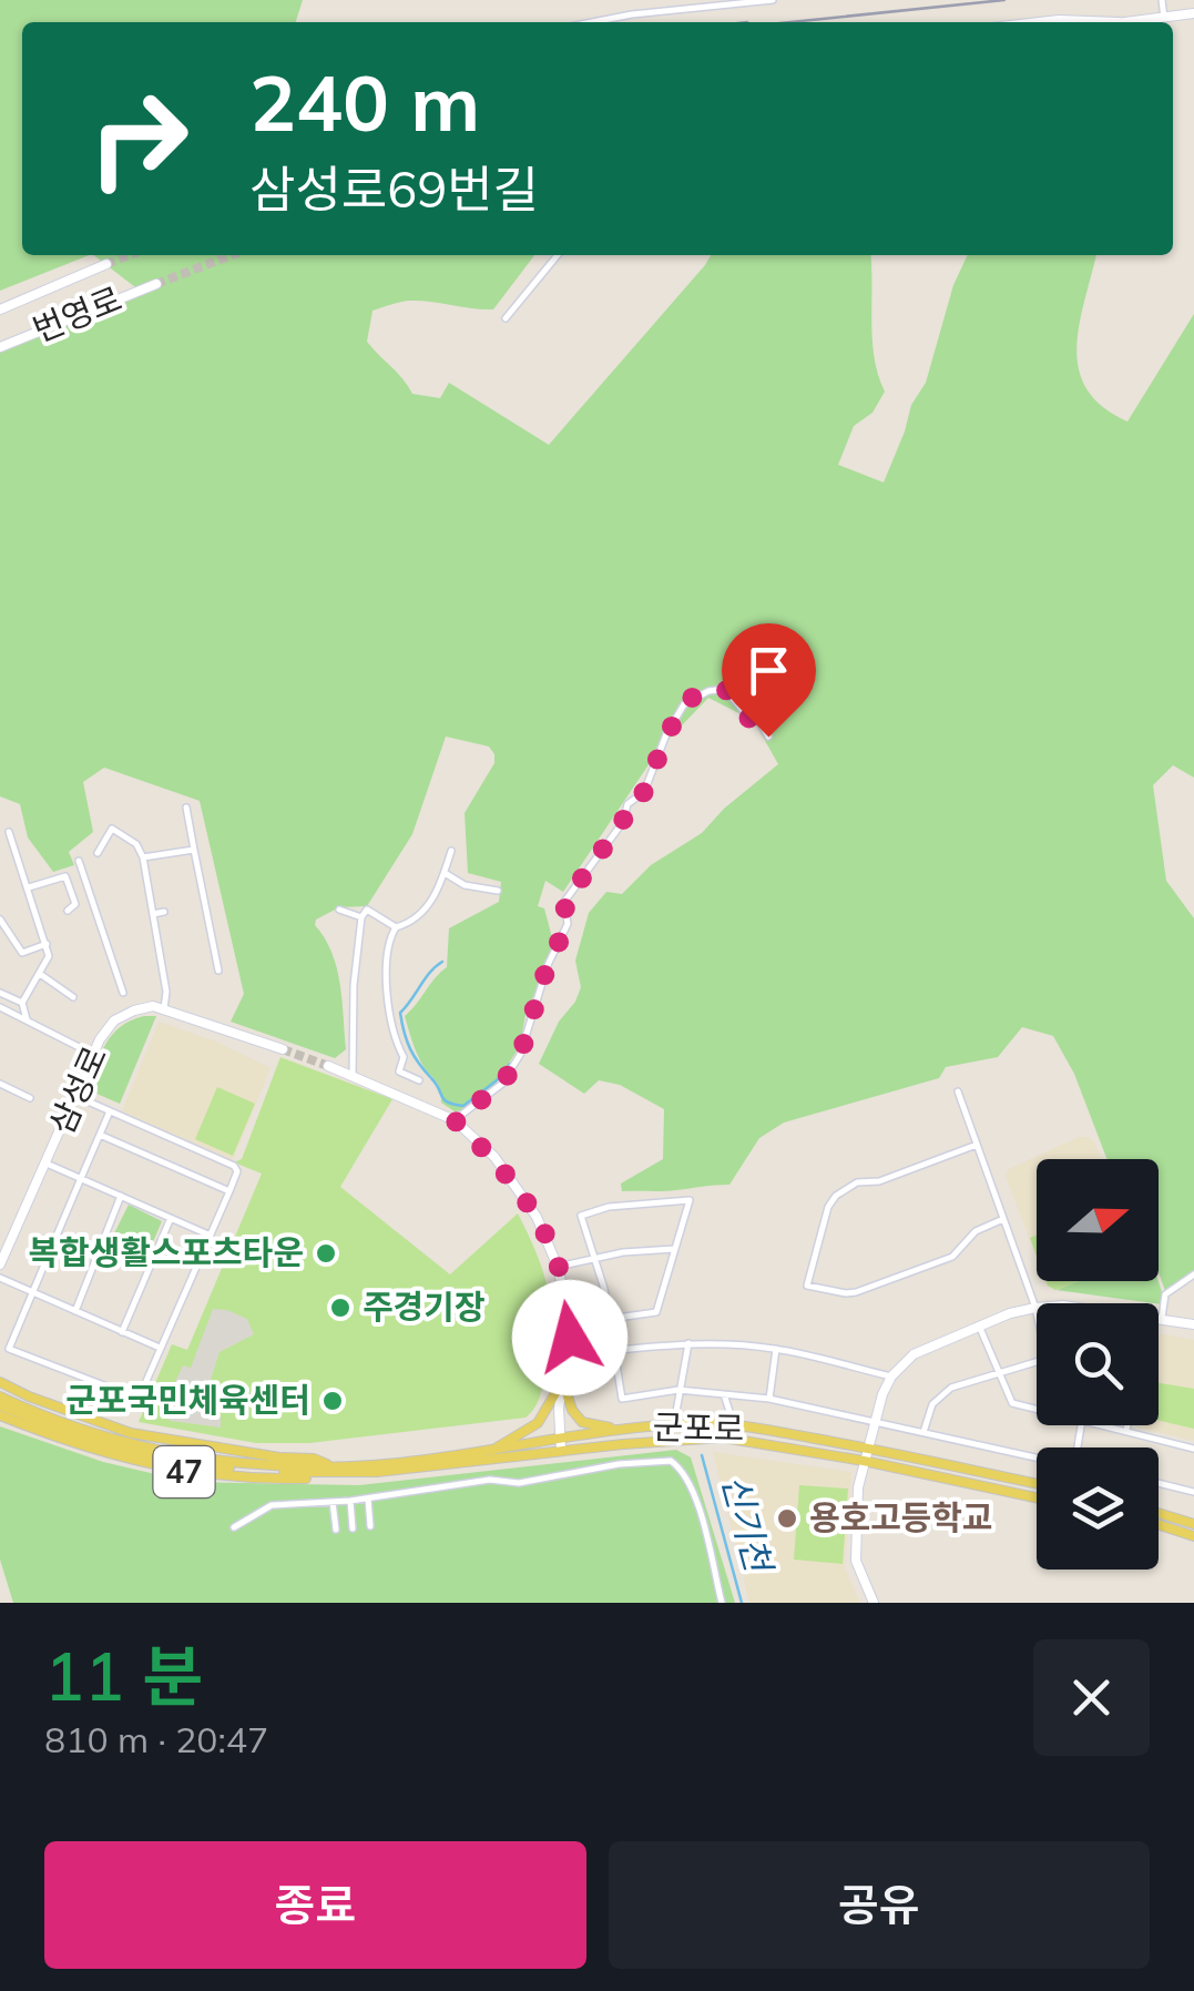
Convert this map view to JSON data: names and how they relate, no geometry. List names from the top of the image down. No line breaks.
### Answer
{"streets":{"main road":["군포로","47"],"street":["번영로","삼성로"]},"water":["신기천"],"places":["복합생활스포츠타운","주경기장","군포국민체육센터","용호고등학교"],"north":"right","page":{"turn":["240 m","삼성로69번길"],"heading":["11 분","810 m · 20:47"],"buttons":["종료","공유"]}}
